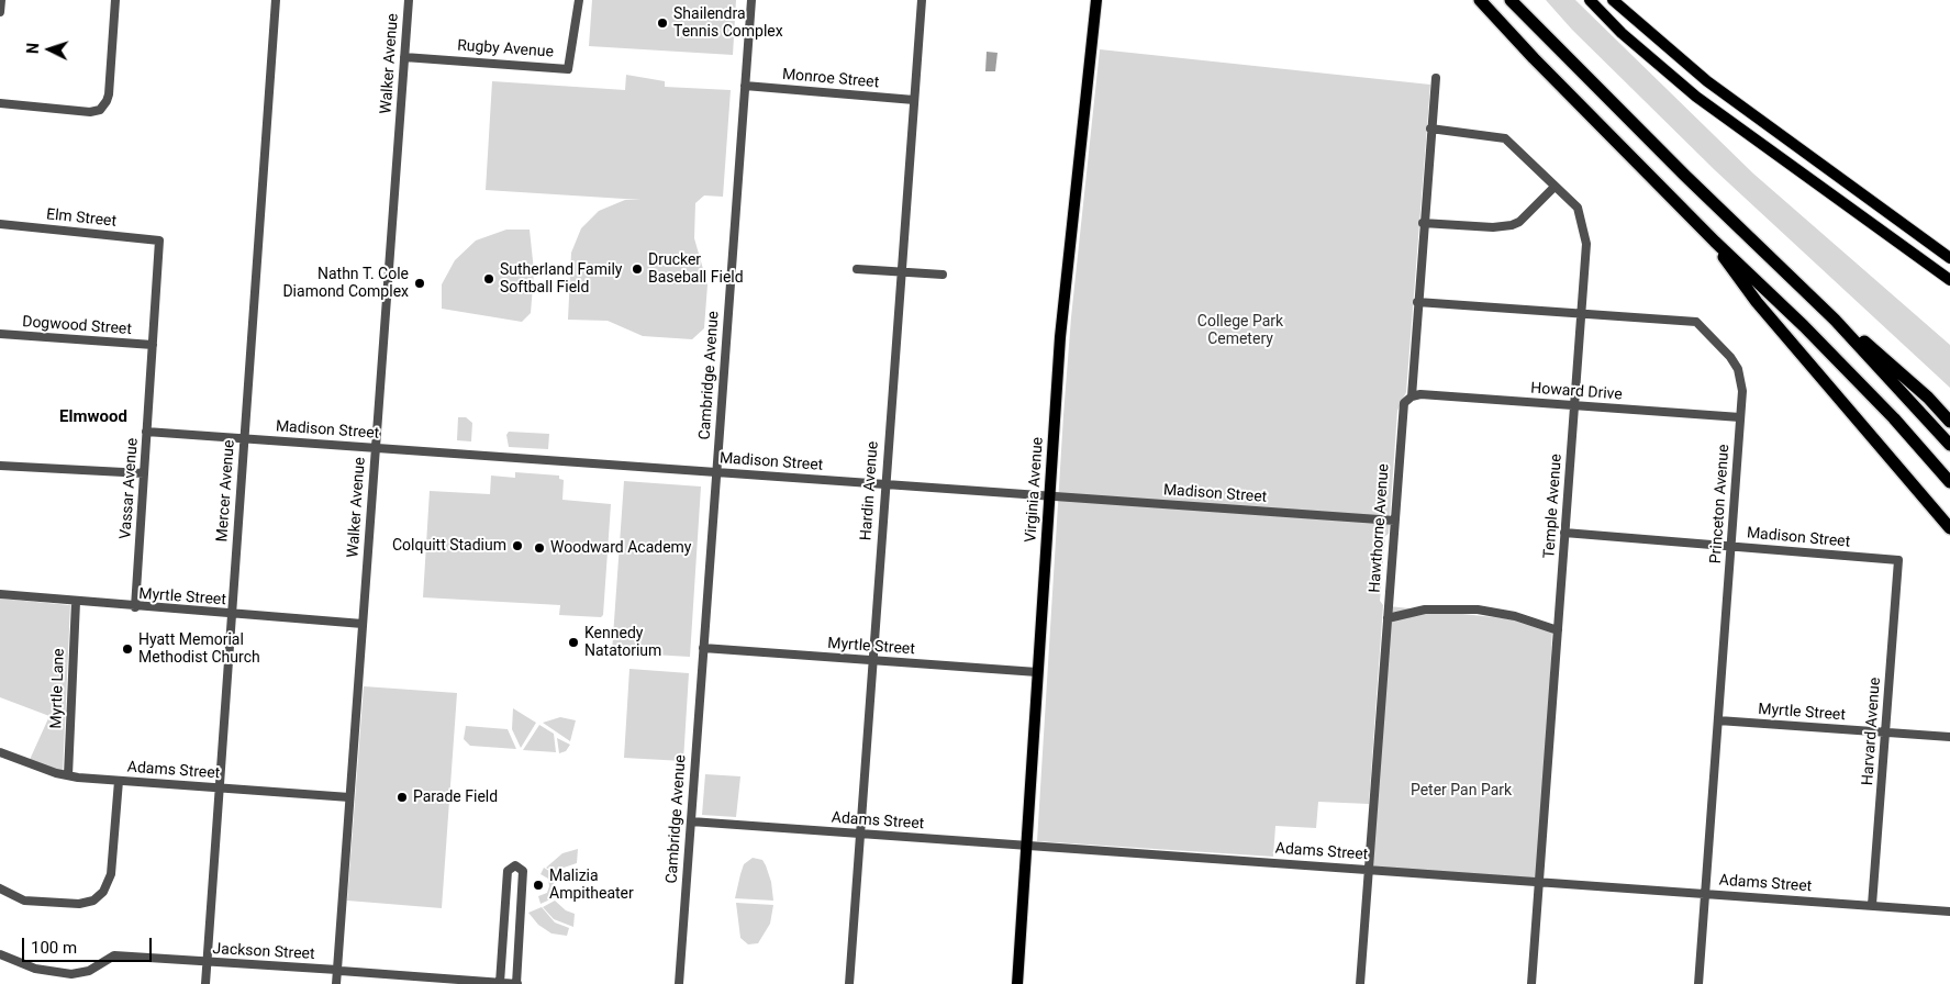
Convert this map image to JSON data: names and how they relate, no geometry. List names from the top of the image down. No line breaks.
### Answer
{"streets":{"main road":["Virginia Avenue"],"street":["Rugby Avenue","Walker Avenue","Monroe Street","Elm Street","Dogwood Street","Cambridge Avenue","Howard Drive","Madison Street","Vassar Avenue","Mercer Avenue","Hardin Avenue","Princeton Avenue","Temple Avenue","Hawthorne Avenue","Myrtle Street","Myrtle Lane","Harvard Avenue","Adams Street","Jackson Street"]},"crossings":[["Rugby Avenue","Walker Avenue"],["Walker Avenue","Madison Street"],["Walker Avenue","Myrtle Street"],["Walker Avenue","Adams Street"],["Walker Avenue","Jackson Street"],["Monroe Street","Cambridge Avenue"],["Monroe Street","Hardin Avenue"],["Elm Street","Vassar Avenue"],["Dogwood Street","Vassar Avenue"],["Cambridge Avenue","Madison Street"],["Cambridge Avenue","Myrtle Street"],["Cambridge Avenue","Adams Street"],["Howard Drive","Princeton Avenue"],["Howard Drive","Temple Avenue"],["Howard Drive","Hawthorne Avenue"],["Madison Street","Vassar Avenue"],["Madison Street","Virginia Avenue"],["Madison Street","Mercer Avenue"],["Madison Street","Hardin Avenue"],["Madison Street","Princeton Avenue"],["Madison Street","Temple Avenue"],["Madison Street","Hawthorne Avenue"],["Madison Street","Harvard Avenue"],["Vassar Avenue","Myrtle Street"],["Virginia Avenue","Myrtle Street"],["Virginia Avenue","Adams Street"],["Mercer Avenue","Myrtle Street"],["Mercer Avenue","Adams Street"],["Mercer Avenue","Jackson Street"],["Hardin Avenue","Myrtle Street"],["Hardin Avenue","Adams Street"],["Princeton Avenue","Temple Avenue"],["Princeton Avenue","Hawthorne Avenue"],["Princeton Avenue","Myrtle Street"],["Princeton Avenue","Adams Street"],["Temple Avenue","Hawthorne Avenue"],["Temple Avenue","Adams Street"],["Hawthorne Avenue","Adams Street"],["Myrtle Street","Myrtle Lane"],["Myrtle Street","Harvard Avenue"],["Myrtle Lane","Adams Street"],["Harvard Avenue","Adams Street"]],"districts":["Elmwood"],"parks":["College Park Cemetery","Peter Pan Park"],"places":["Shailendra Tennis Complex","Drucker Baseball Field","Sutherland Family Softball Field","Nathn T. Cole Diamond Complex","Colquitt Stadium","Woodward Academy","Kennedy Natatorium","Hyatt Memorial Methodist Church","Parade Field","Malizia Ampitheater"],"scale_bar":"100 m","north":"left"}
